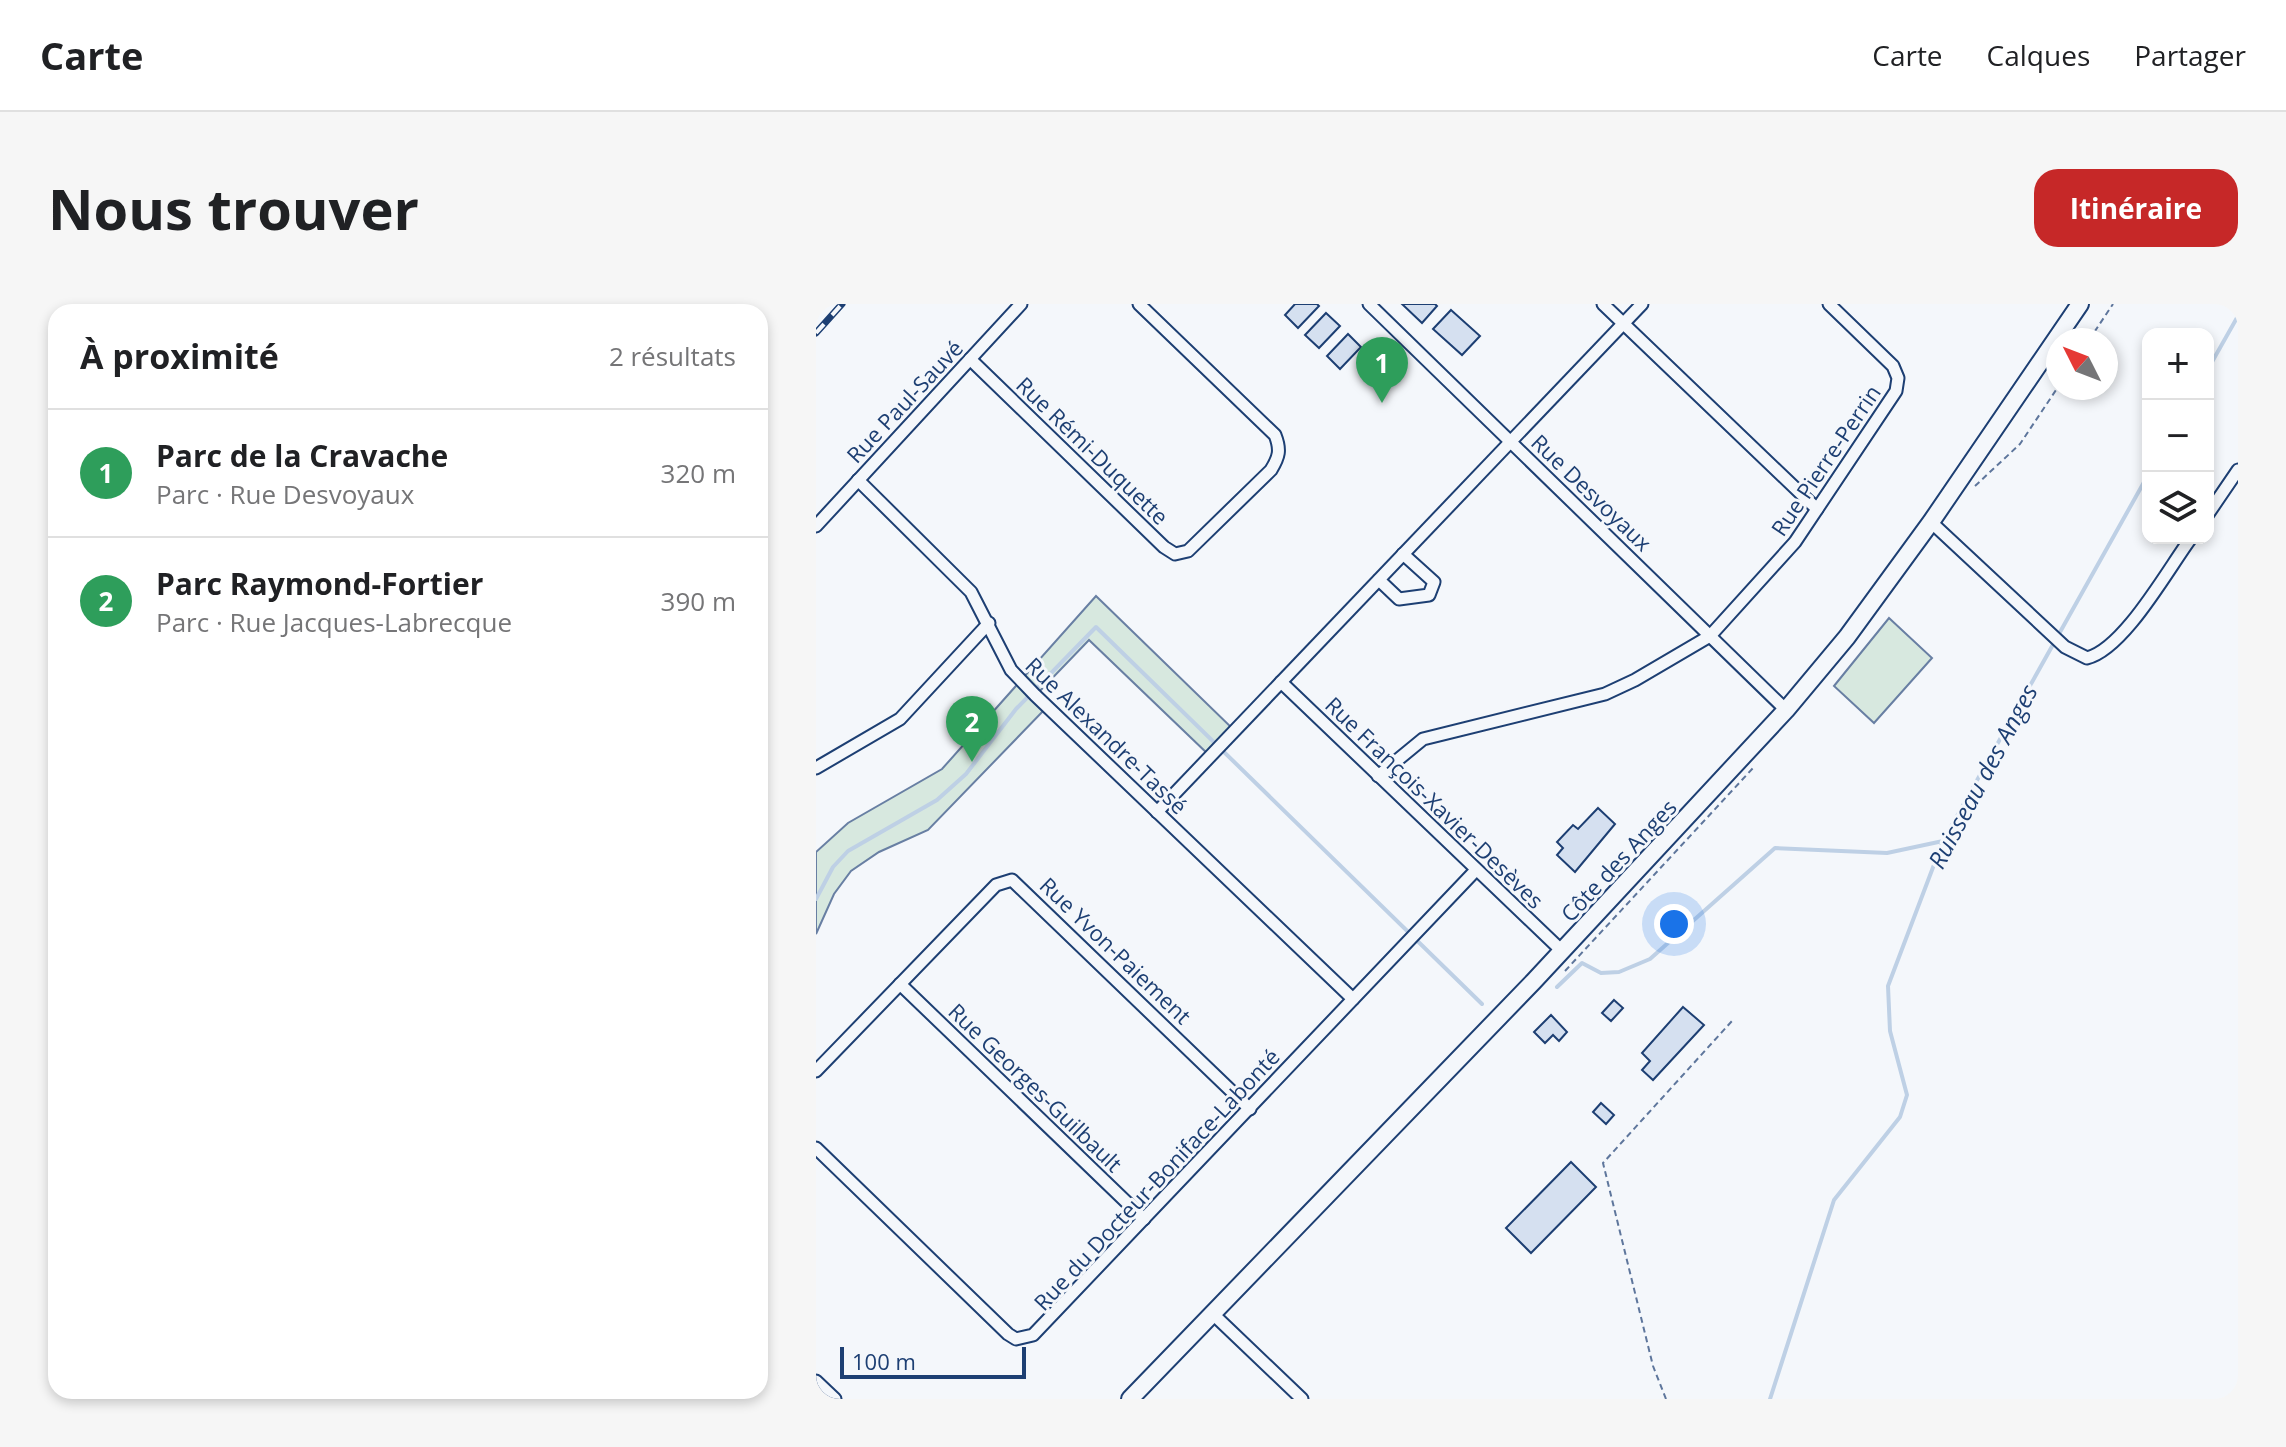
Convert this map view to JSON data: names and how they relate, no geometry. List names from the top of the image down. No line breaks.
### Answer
{"streets":{"street":["Rue Paul-Sauvé","Rue Rémi-Duquette","Rue Pierre-Perrin","Rue Desvoyaux","Rue Alexandre-Tassé","Rue François-Xavier-Desèves","Côte des Anges","Rue Yvon-Paiement","Rue Georges-Guilbault","Rue du Docteur-Boniface-Labonté"]},"crossings":[["Rue Paul-Sauvé","Rue Rémi-Duquette"],["Rue Paul-Sauvé","Rue Alexandre-Tassé"],["Rue Pierre-Perrin","Rue Desvoyaux"],["Rue Pierre-Perrin","Rue François-Xavier-Desèves"],["Rue Desvoyaux","Côte des Anges"],["Rue Alexandre-Tassé","Rue du Docteur-Boniface-Labonté"],["Rue François-Xavier-Desèves","Côte des Anges"],["Rue François-Xavier-Desèves","Rue du Docteur-Boniface-Labonté"],["Rue Yvon-Paiement","Rue Georges-Guilbault"],["Rue Yvon-Paiement","Rue du Docteur-Boniface-Labonté"],["Rue Georges-Guilbault","Rue du Docteur-Boniface-Labonté"]],"water":["Ruisseau des Anges"],"scale_bar":"100 m","north":"top left","page":{"header":"Carte","nav":["Carte","Calques","Partager"],"buttons":"Itinéraire","title":"Nous trouver","heading":["À proximité","2 résultats"],"map_buttons":["+","−"],"pins":["1","2"],"list":[{"mark":"1","name":"Parc de la Cravache","note":"Parc · Rue Desvoyaux","value":"320 m"},{"mark":"2","name":"Parc Raymond-Fortier","note":"Parc · Rue Jacques-Labrecque","value":"390 m"}],"scale":"100 m"}}
